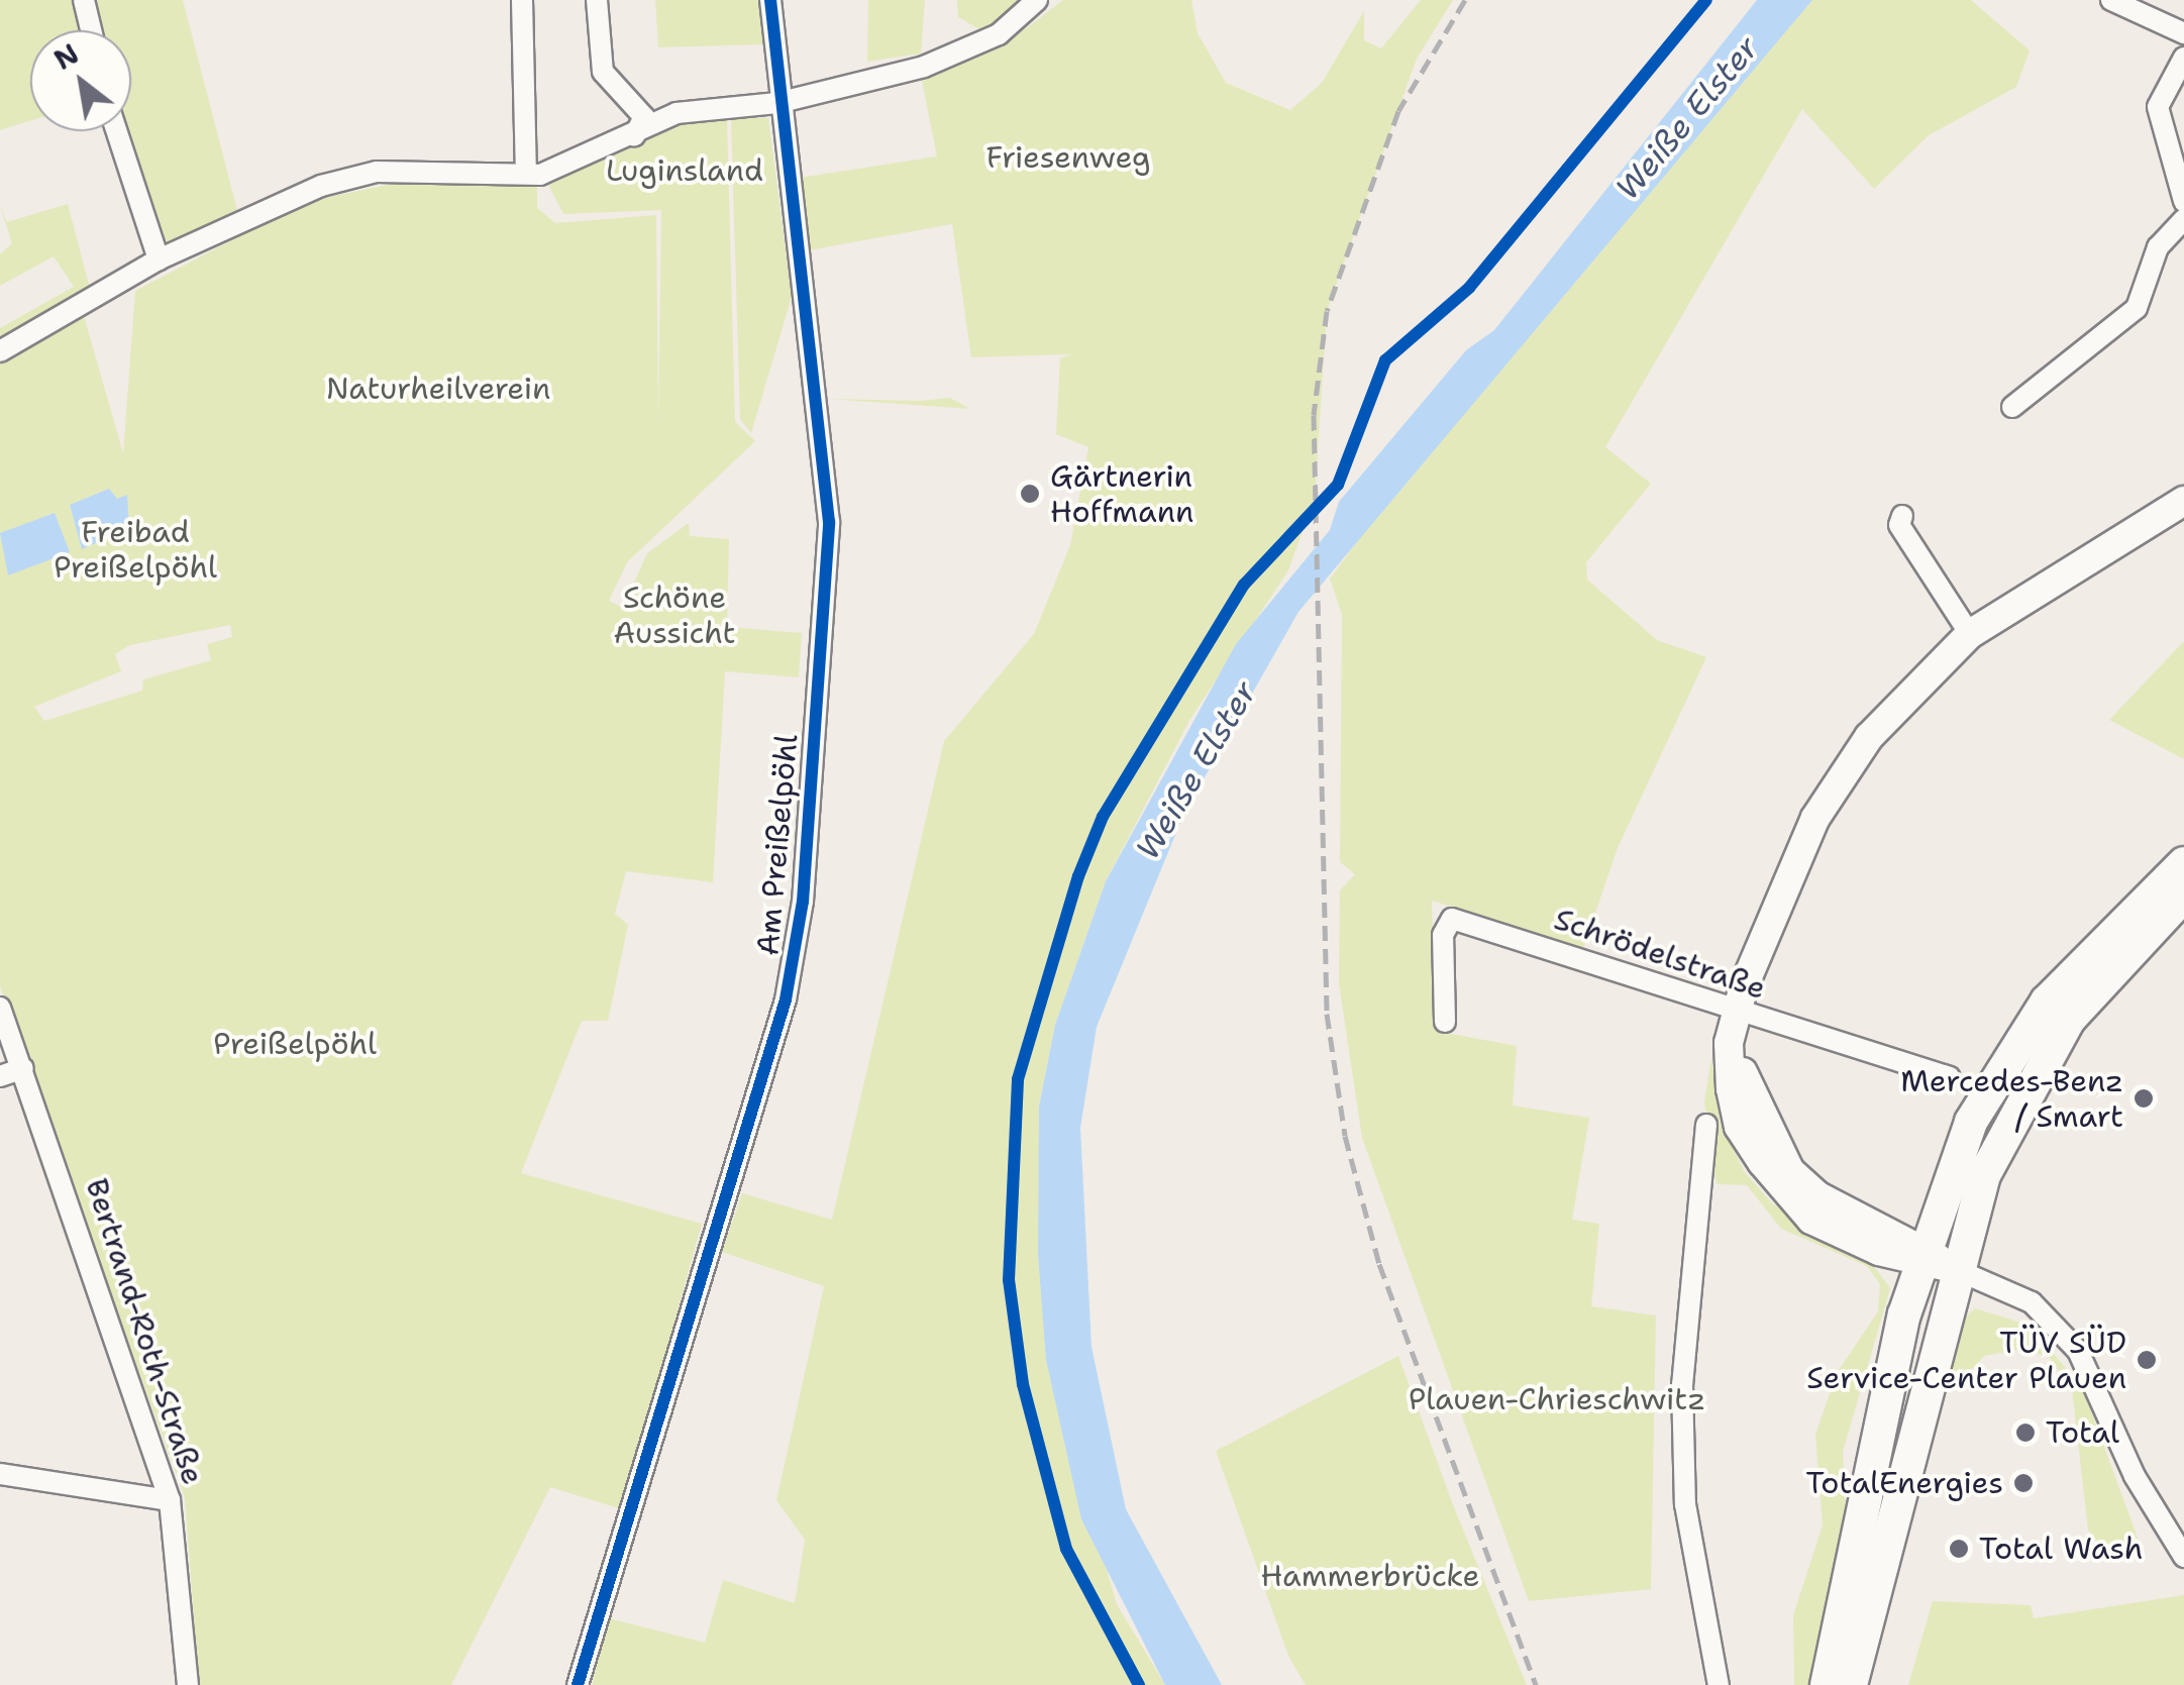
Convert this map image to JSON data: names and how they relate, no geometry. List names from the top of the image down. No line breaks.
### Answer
{"streets":{"street":["Am Preißelpöhl","Schrödelstraße","Bertrand-Roth-Straße"]},"water":["Weiße Elster"],"parks":["Friesenweg","Luginsland","Naturheilverein","Freibad Preißelpöhl","Schöne Aussicht","Preißelpöhl","Plauen-Chrieschwitz","Hammerbrücke"],"places":["Gärtnerin Hoffmann","Mercedes-Benz / Smart","TÜV SÜD Service-Center Plauen","Total","TotalEnergies","Total Wash"],"north":"top left"}
